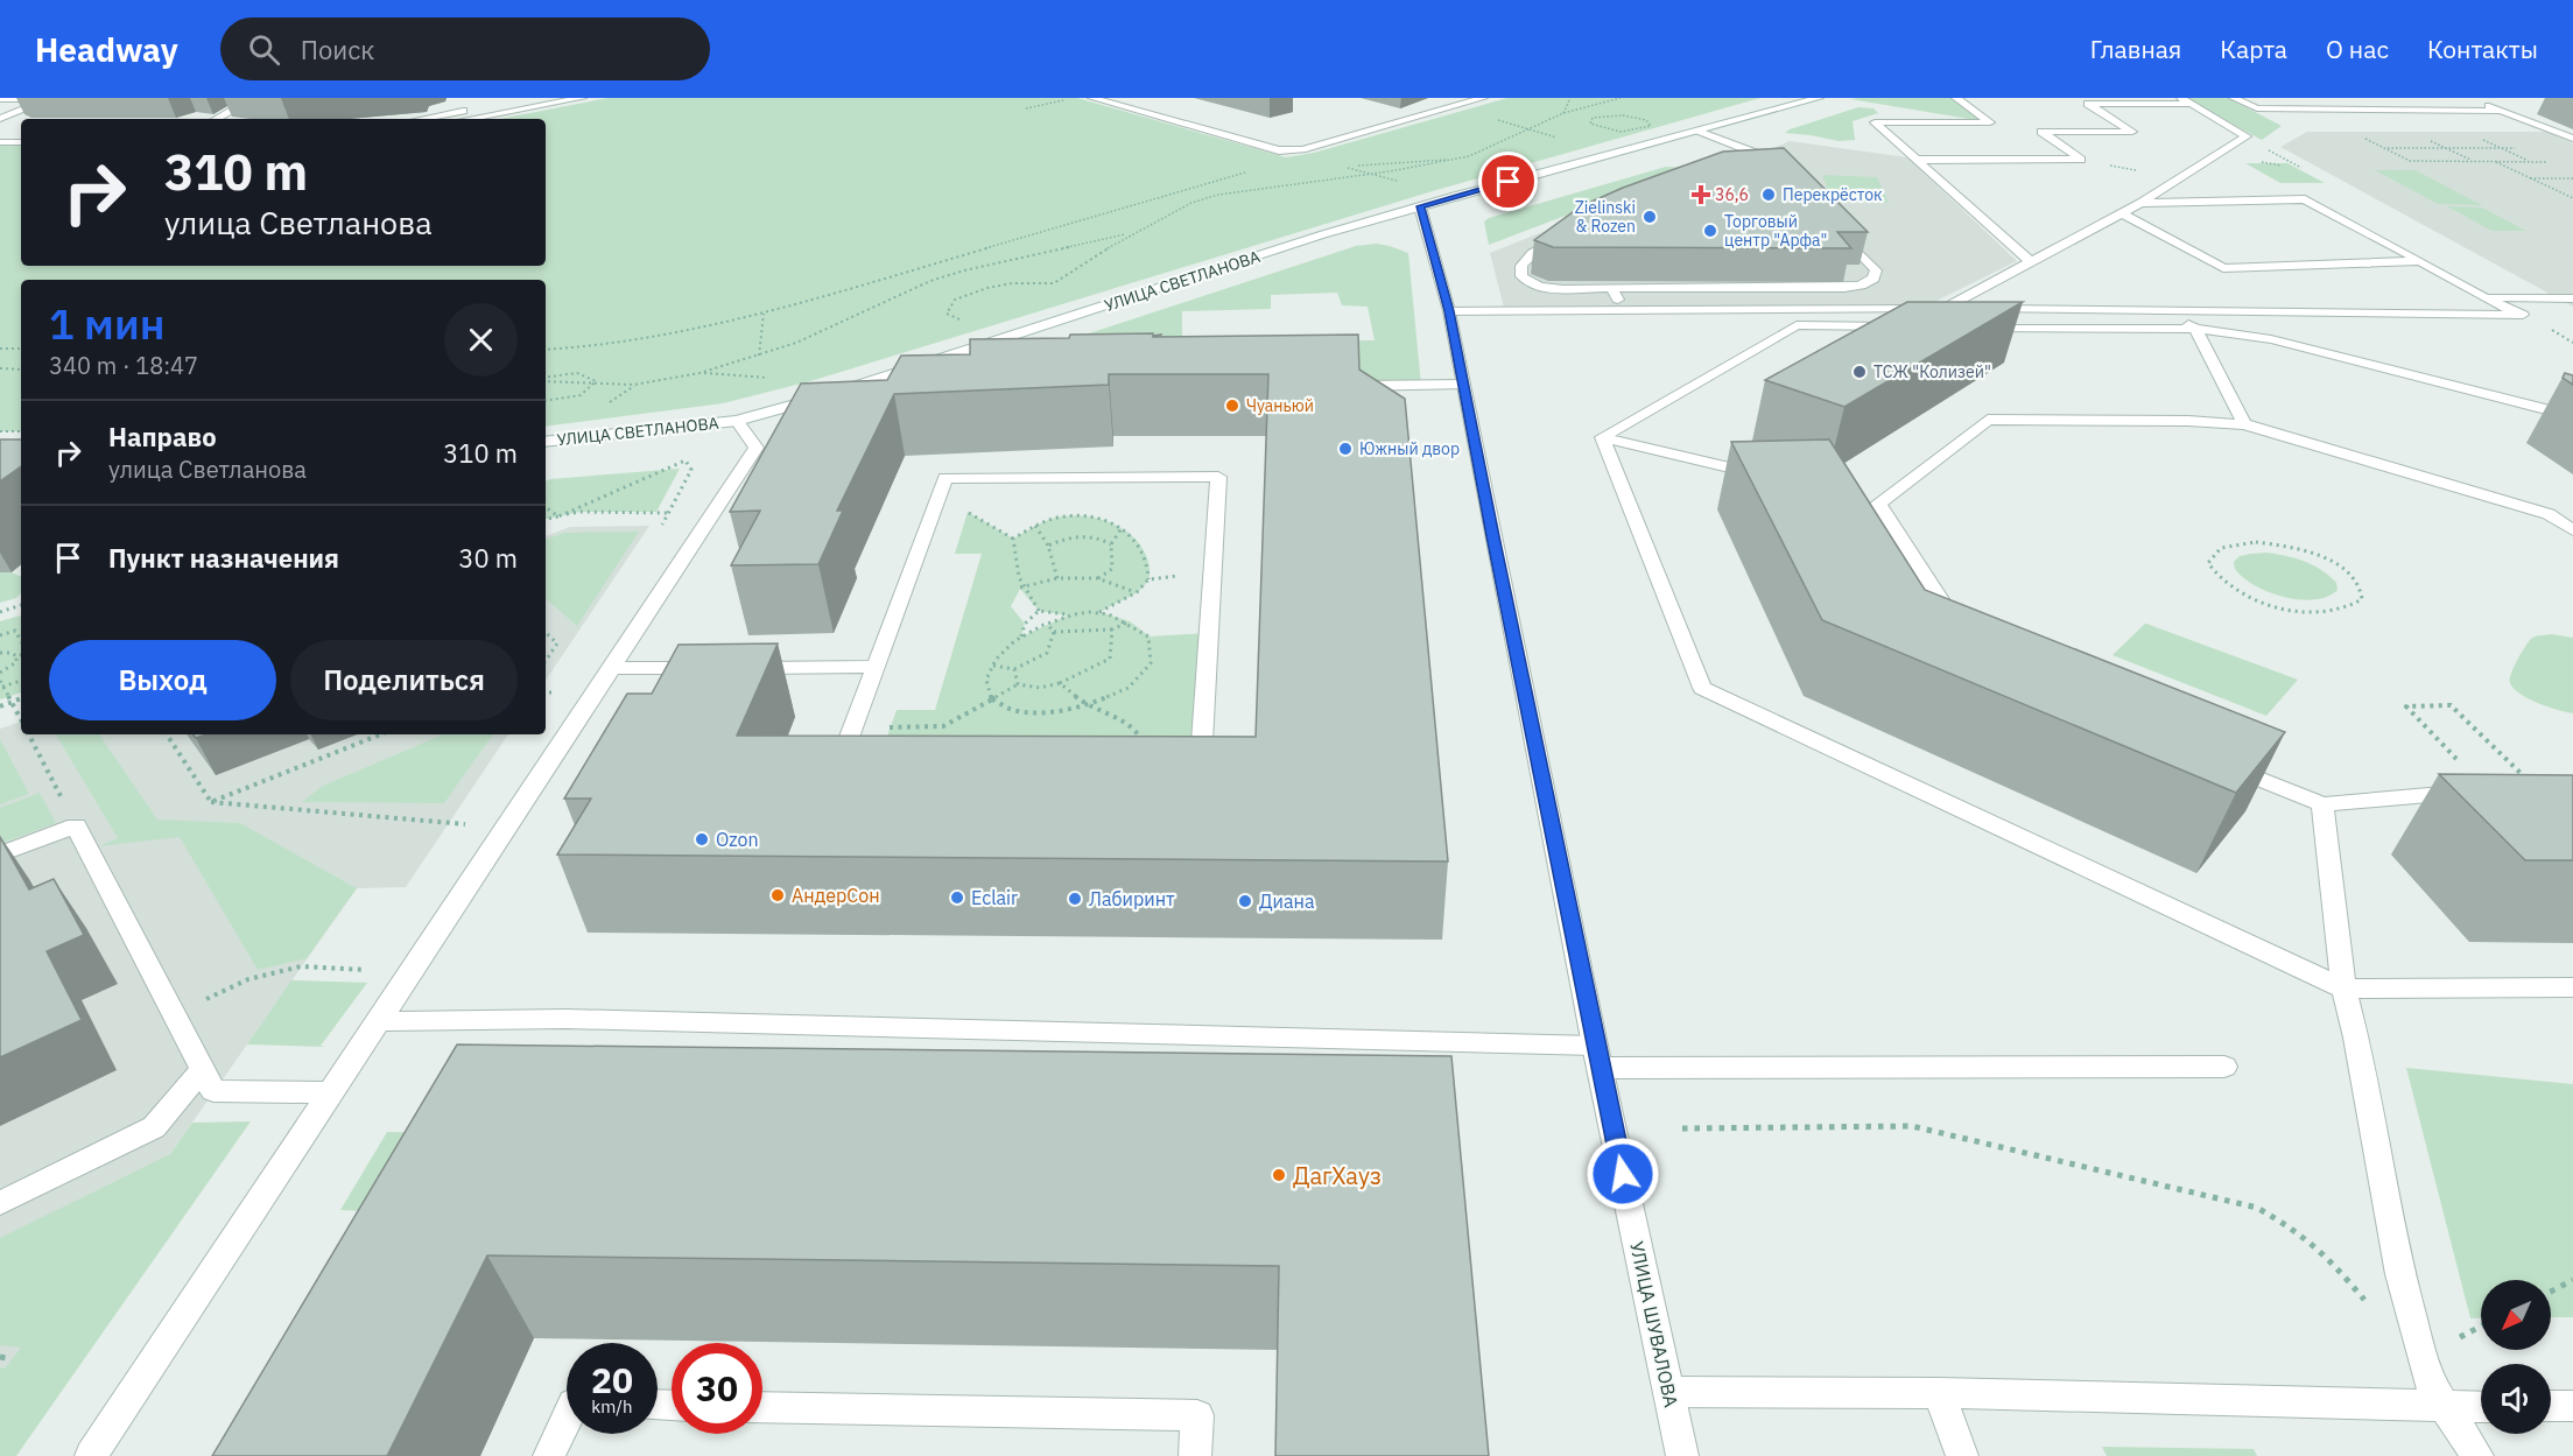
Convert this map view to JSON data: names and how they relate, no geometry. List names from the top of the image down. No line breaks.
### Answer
{"streets":{"street":["УЛИЦА СВЕТЛАНОВА","УЛИЦА ШУВАЛОВА"]},"crossings":[["УЛИЦА СВЕТЛАНОВА","УЛИЦА ШУВАЛОВА"]],"places":{"health":["36,6"],"other":["Перекрёсток","Zielinski & Rozen","Торговый центр \"Арфа\"","ТСЖ \"Колизей\"","Чуаньюй","Южный двор","Ozon","АндерСон","Eclair","Лабиринт","Диана","ДагХауз"]},"north":"bottom left","page":{"header":"Headway","search":"Поиск","nav":["Главная","Карта","О нас","Контакты"],"turn":["310 m","улица Светланова"],"heading":["1 мин","340 m · 18:47"],"list":[{"name":"Направо","note":"улица Светланова","value":"310 m"},{"name":"Пункт назначения","value":"30 m"}],"buttons":["Выход","Поделиться"],"speed":"20 km/h","limit":"30"}}
